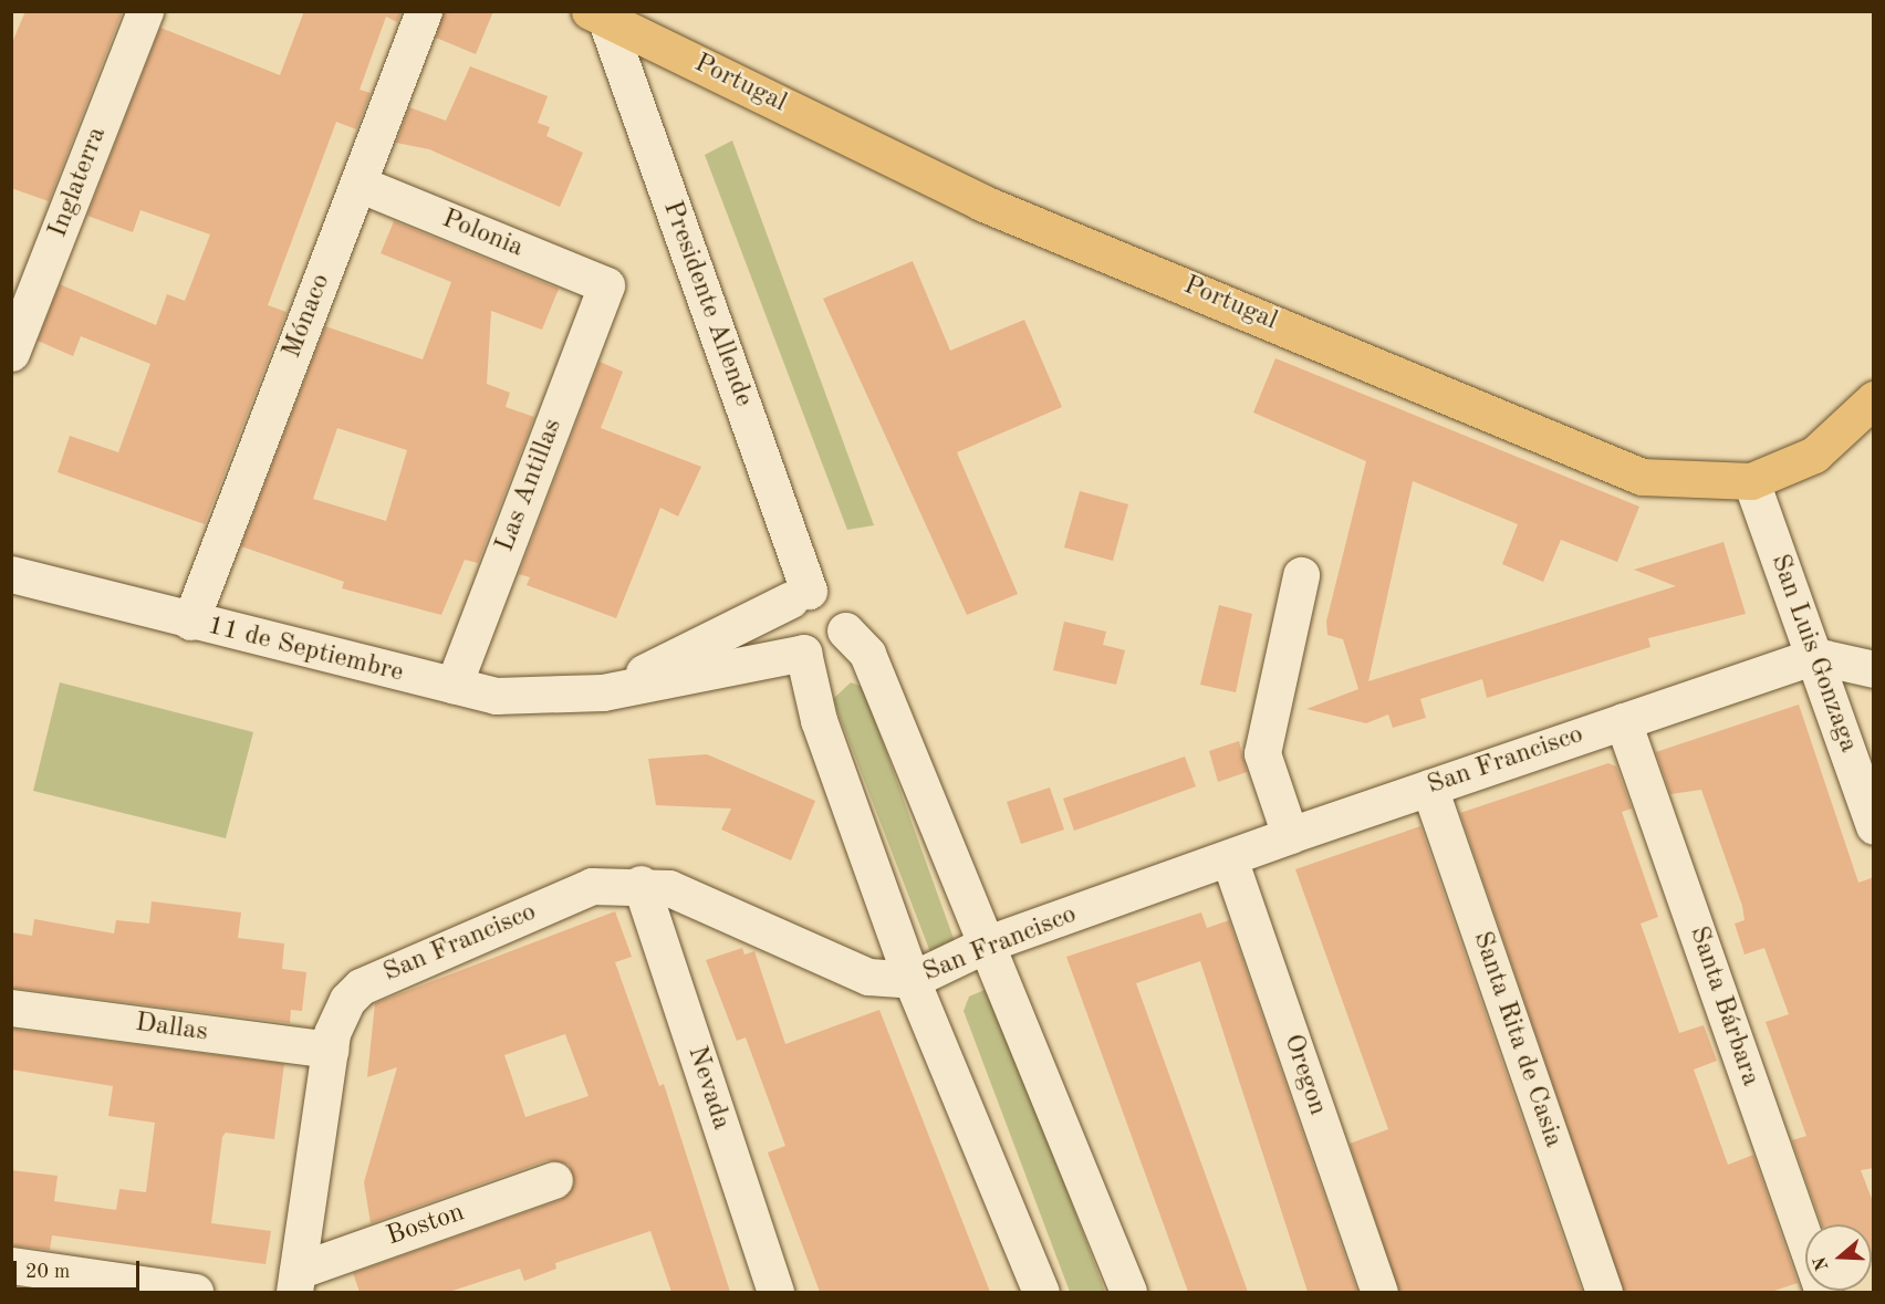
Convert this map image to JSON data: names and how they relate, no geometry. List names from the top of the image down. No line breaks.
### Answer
{"streets":{"main road":["Portugal"],"street":["Inglaterra","Polonia","Presidente Allende","Mónaco","Las Antillas","11 de Septiembre","San Luis Gonzaga","San Francisco","Santa Bárbara","Dallas","Santa Rita de Casia","Oregon","Nevada","Boston"]},"crossings":[["Portugal","Presidente Allende"],["Portugal","San Luis Gonzaga"],["Polonia","Mónaco"],["Polonia","Las Antillas"],["Presidente Allende","11 de Septiembre"],["Mónaco","11 de Septiembre"],["Las Antillas","11 de Septiembre"],["San Luis Gonzaga","San Francisco"],["San Francisco","Santa Bárbara"],["San Francisco","Dallas"],["San Francisco","Santa Rita de Casia"],["San Francisco","Oregon"],["San Francisco","Nevada"],["San Francisco","Boston"]],"scale_bar":"20 m","north":"left"}
